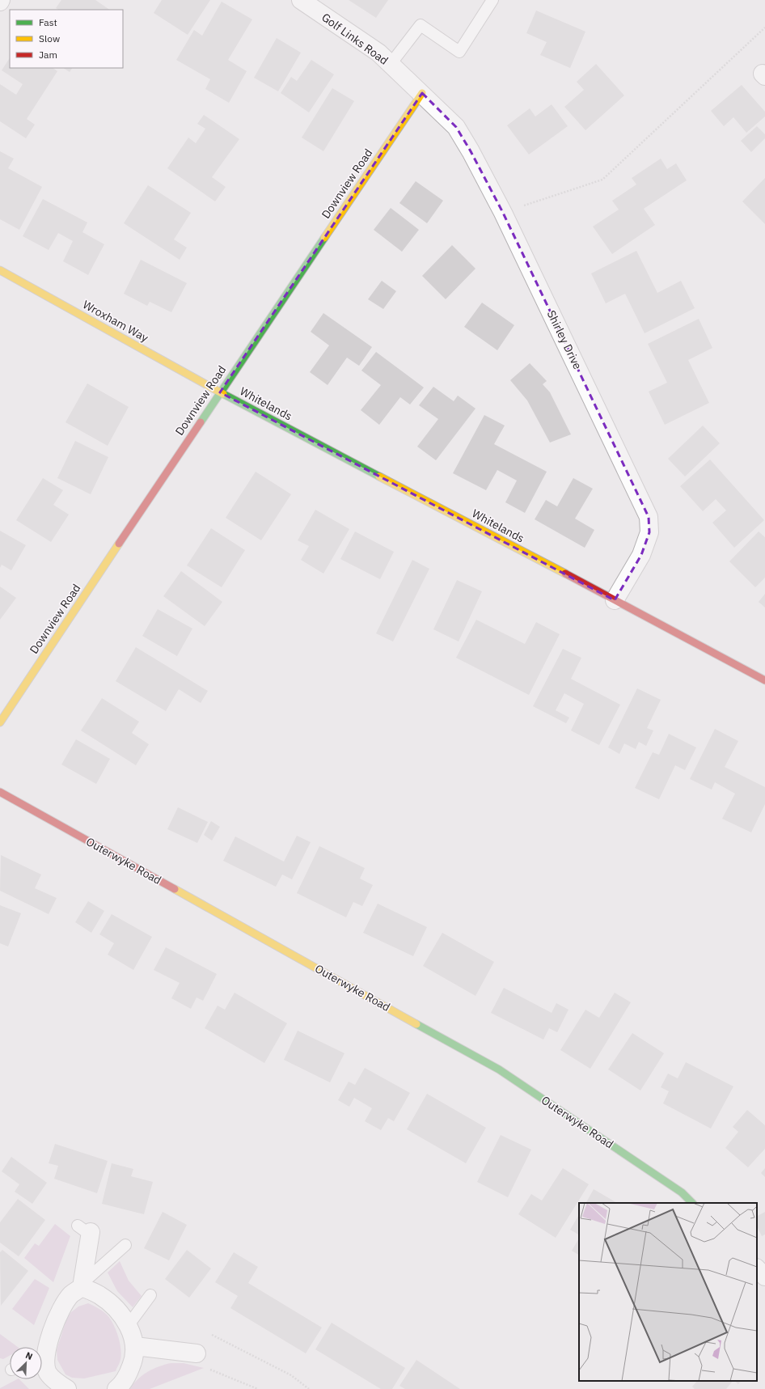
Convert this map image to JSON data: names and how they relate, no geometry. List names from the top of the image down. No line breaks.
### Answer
{"streets":{"street":["Golf Links Road","Downview Road","Wroxham Way","Shirley Drive","Whitelands","Outerwyke Road"]},"crossings":[["Golf Links Road","Downview Road"],["Golf Links Road","Shirley Drive"],["Downview Road","Wroxham Way"],["Downview Road","Shirley Drive"],["Downview Road","Whitelands"],["Wroxham Way","Whitelands"],["Shirley Drive","Whitelands"]],"legend":["Fast","Slow","Jam"],"north":"top right"}
